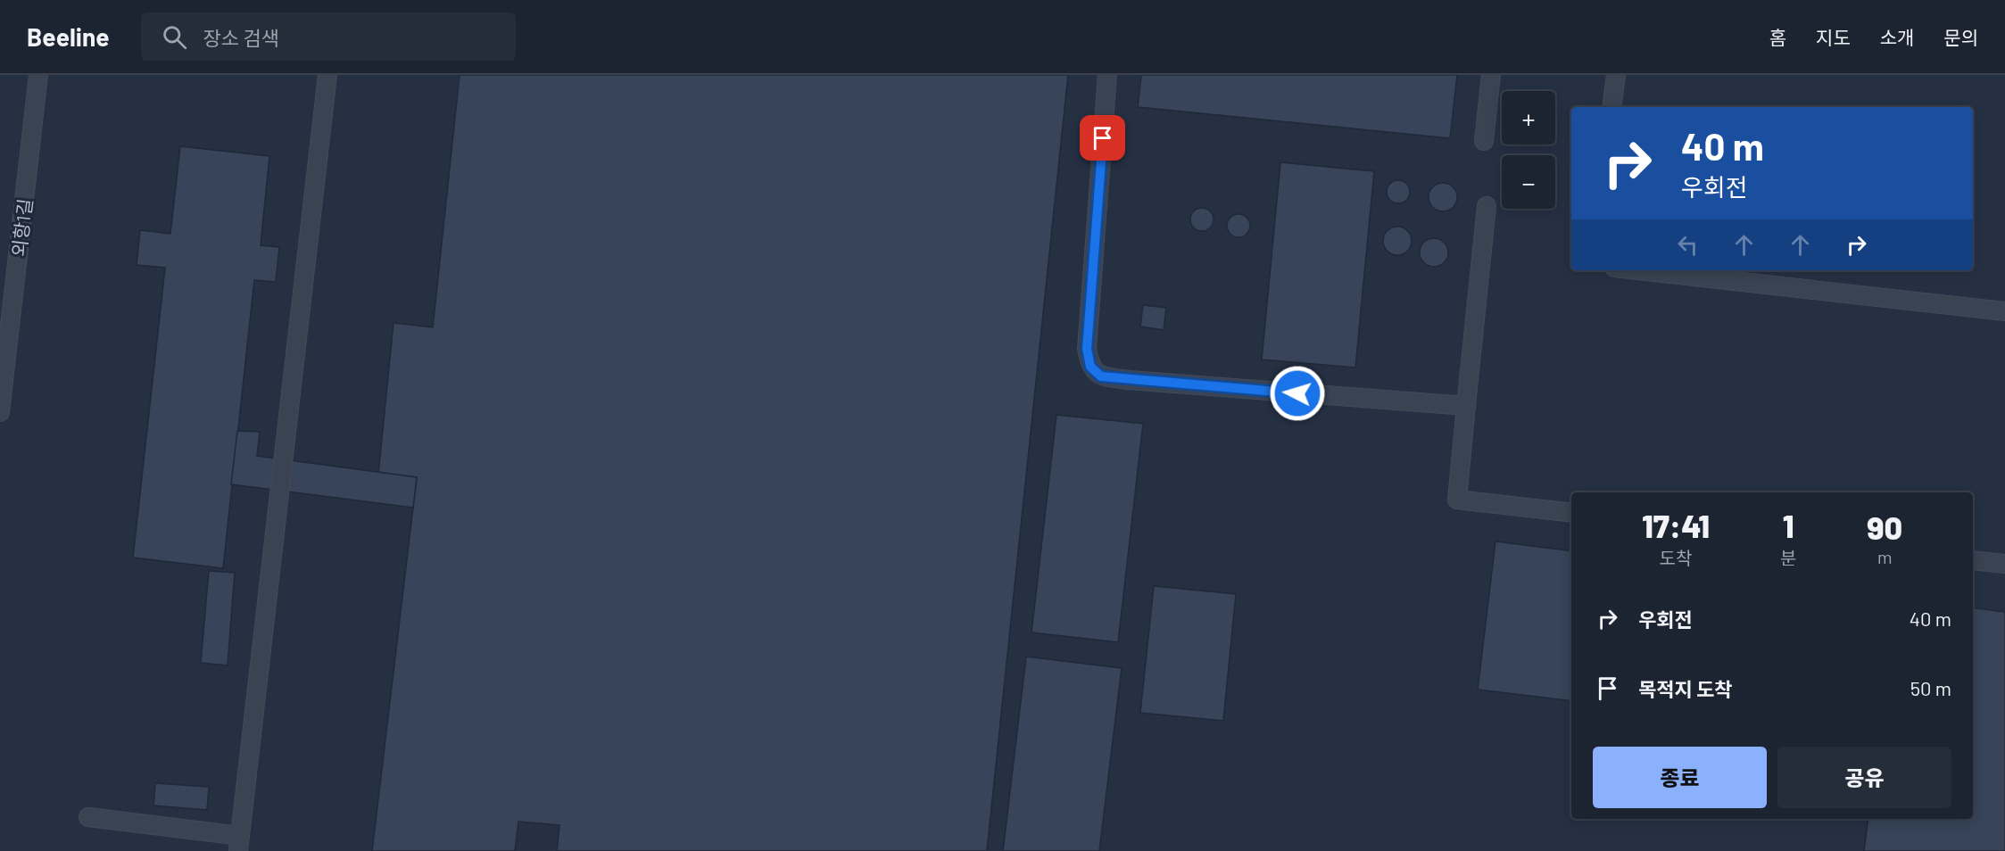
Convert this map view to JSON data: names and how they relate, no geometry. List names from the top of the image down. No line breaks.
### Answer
{"streets":{"lane":["외항1길"]},"page":{"header":"Beeline","search":"장소 검색","nav":["홈","지도","소개","문의"],"map_buttons":["+","−"],"turn":["40 m","우회전"],"eta":["17:41","도착","1","분","90","m"],"list":[{"name":"우회전","value":"40 m"},{"name":"목적지 도착","value":"50 m"}],"buttons":["종료","공유"]}}
